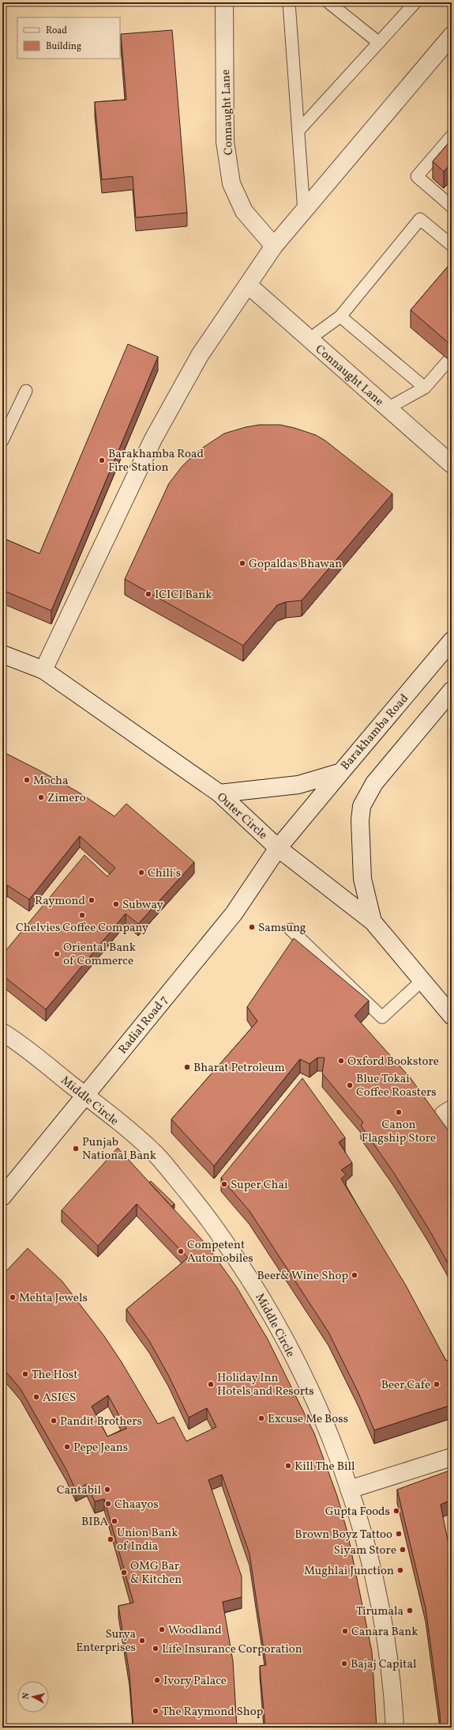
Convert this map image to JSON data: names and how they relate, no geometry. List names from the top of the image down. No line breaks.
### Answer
{"streets":{"street":["Connaught Lane","Barakhamba Road","Outer Circle","Radial Road 7","Middle Circle"]},"crossings":[["Barakhamba Road","Outer Circle"],["Barakhamba Road","Radial Road 7"],["Outer Circle","Radial Road 7"],["Radial Road 7","Middle Circle"]],"places":["Barakhamba Road Fire Station","Gopaldas Bhawan","ICICI Bank","Mocha","Zimero","Chili's","Raymond","Subway","Chelvies Coffee Company","Samsung","Oriental Bank of Commerce","Oxford Bookstore","Bharat Petroleum","Blue Tokai Coffee Roasters","Canon Flagship Store","Punjab National Bank","Super Chai","Competent Automobiles","Beer& Wine Shop","Mehta Jewels","The Host","Holiday Inn Hotels and Resorts","Beer Cafe","ASICS","Excuse Me Boss","Pandit Brothers","Pepe Jeans","Kill The Bill","Cantabil","Chaayos","Gupta Foods","BIBA","Brown Boyz Tattoo","Union Bank of India","Siyam Store","Mughlai Junction","OMG Bar & Kitchen","Tirumala","Woodland","Canara Bank","Surya Enterprises","Life Insurance Corporation","Bajaj Capital","Ivory Palace","The Raymond Shop"],"legend":["Road","Building"],"north":"left"}
